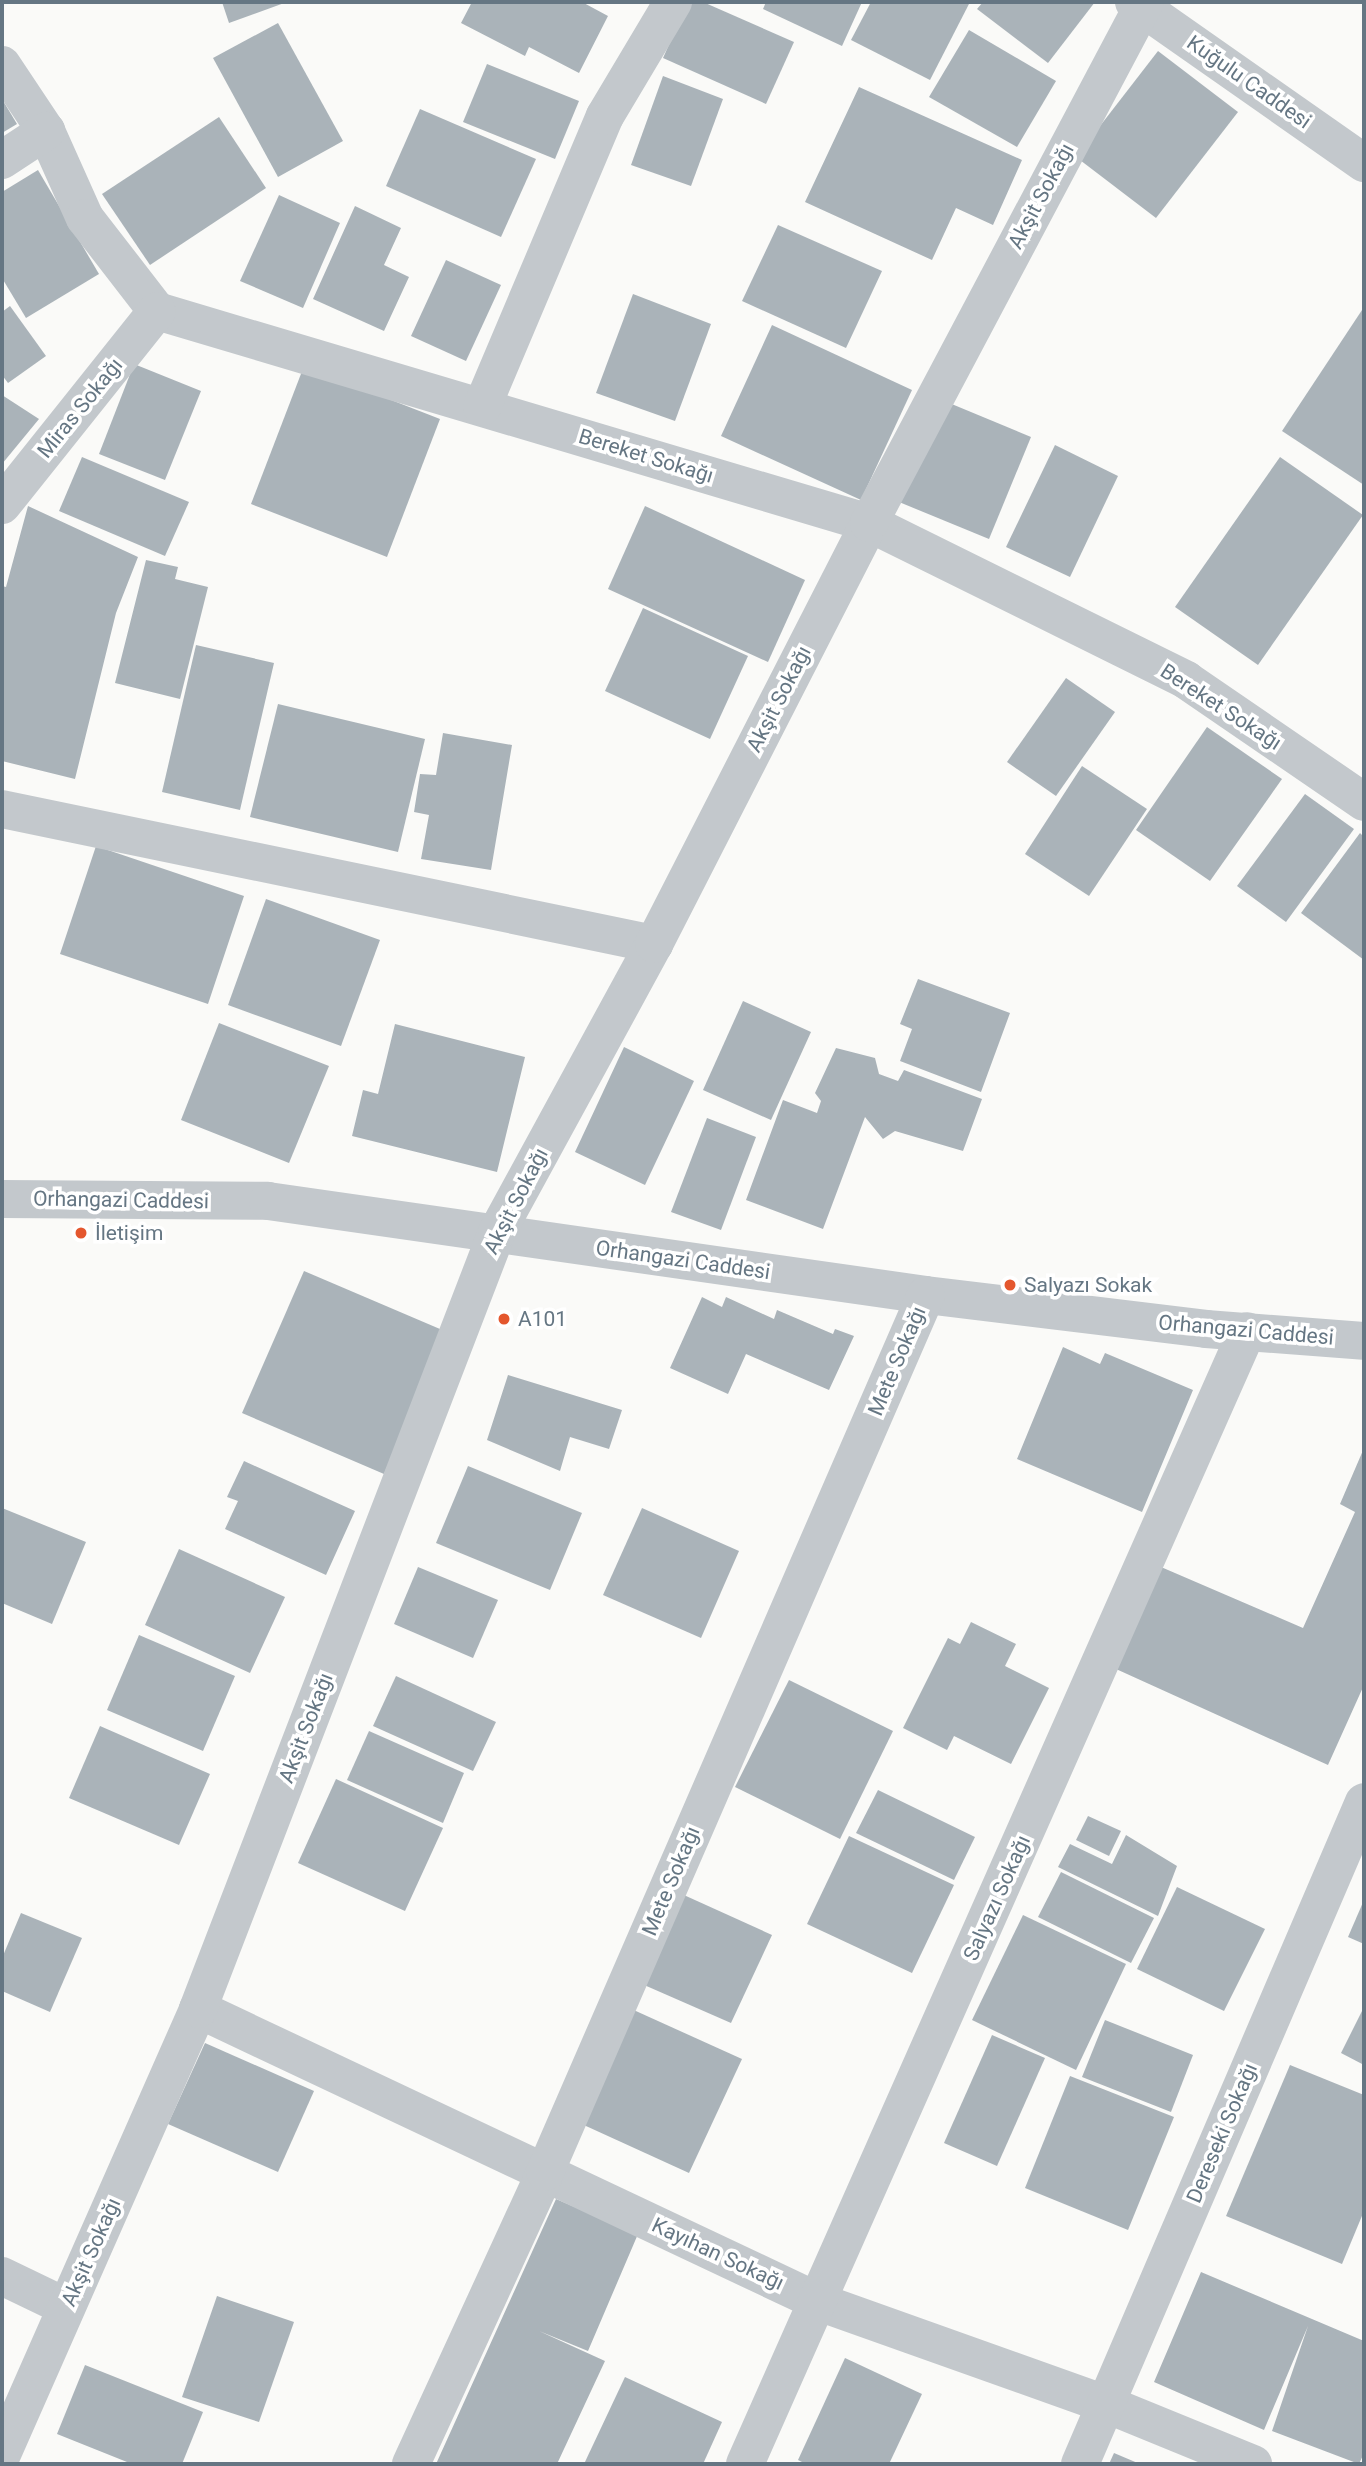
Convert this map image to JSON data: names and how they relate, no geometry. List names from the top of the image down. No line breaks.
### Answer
{"streets":{"street":["Kuğulu Caddesi","Akşit Sokağı","Miras Sokağı","Bereket Sokağı","Orhangazi Caddesi","Mete Sokağı","Salyazı Sokağı","Dereseki Sokağı","Kayıhan Sokağı"]},"crossings":[["Kuğulu Caddesi","Akşit Sokağı"],["Akşit Sokağı","Bereket Sokağı"],["Akşit Sokağı","Orhangazi Caddesi"],["Akşit Sokağı","Kayıhan Sokağı"],["Miras Sokağı","Bereket Sokağı"],["Orhangazi Caddesi","Mete Sokağı"],["Orhangazi Caddesi","Salyazı Sokağı"],["Mete Sokağı","Kayıhan Sokağı"],["Salyazı Sokağı","Kayıhan Sokağı"],["Dereseki Sokağı","Kayıhan Sokağı"]],"places":["İletişim","Salyazı Sokak","A101"]}
